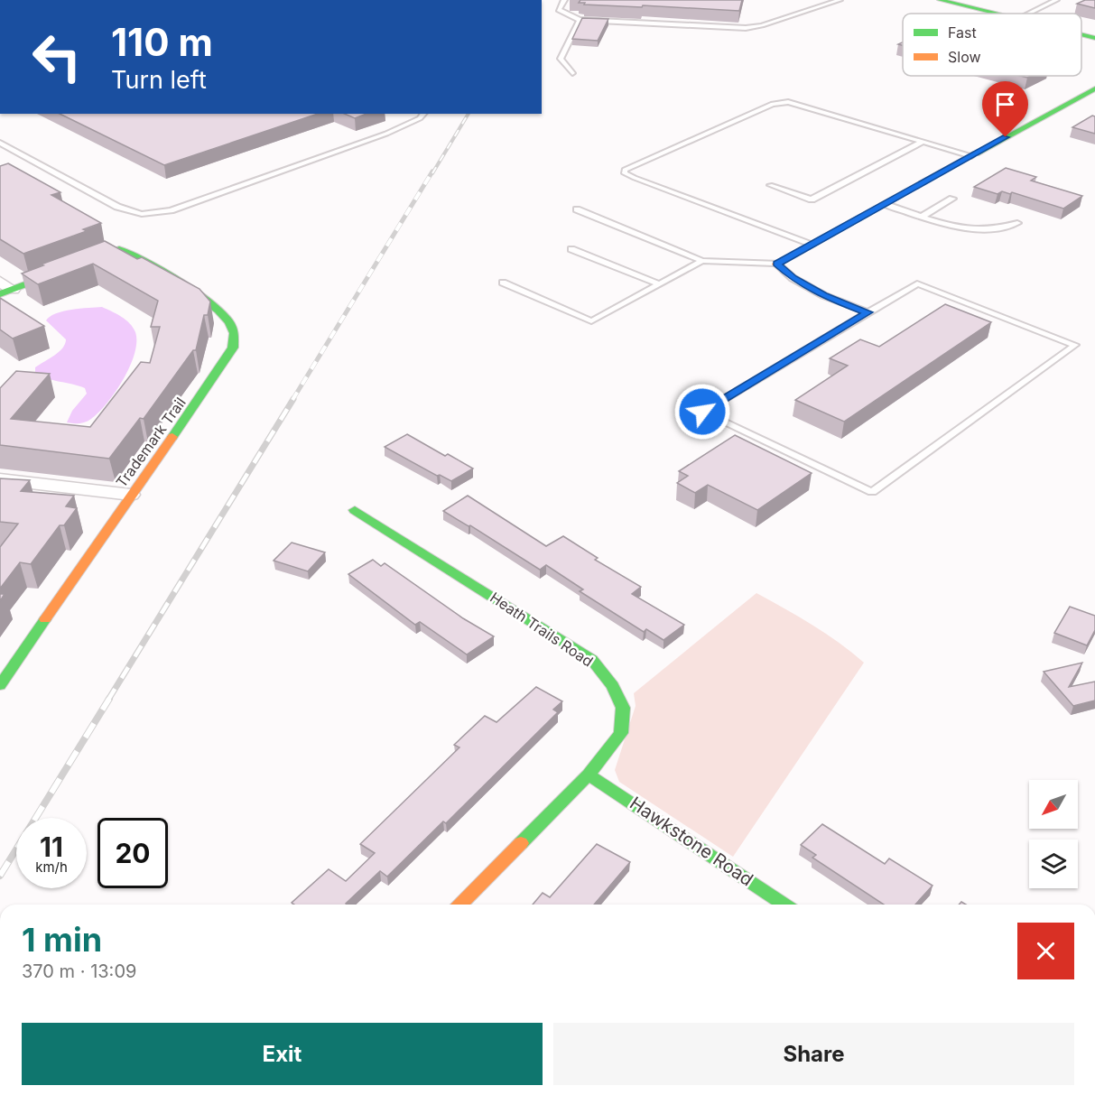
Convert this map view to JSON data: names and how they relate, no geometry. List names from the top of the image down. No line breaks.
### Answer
{"streets":{"street":["Trademark Trail","Heath Trails Road","Hawkstone Road"]},"crossings":[["Heath Trails Road","Hawkstone Road"]],"legend":["Fast","Slow"],"north":"bottom left","page":{"turn":["110 m","Turn left"],"speed":"11 km/h","limit":"20","heading":["1 min","370 m · 13:09"],"buttons":["Exit","Share"]}}
